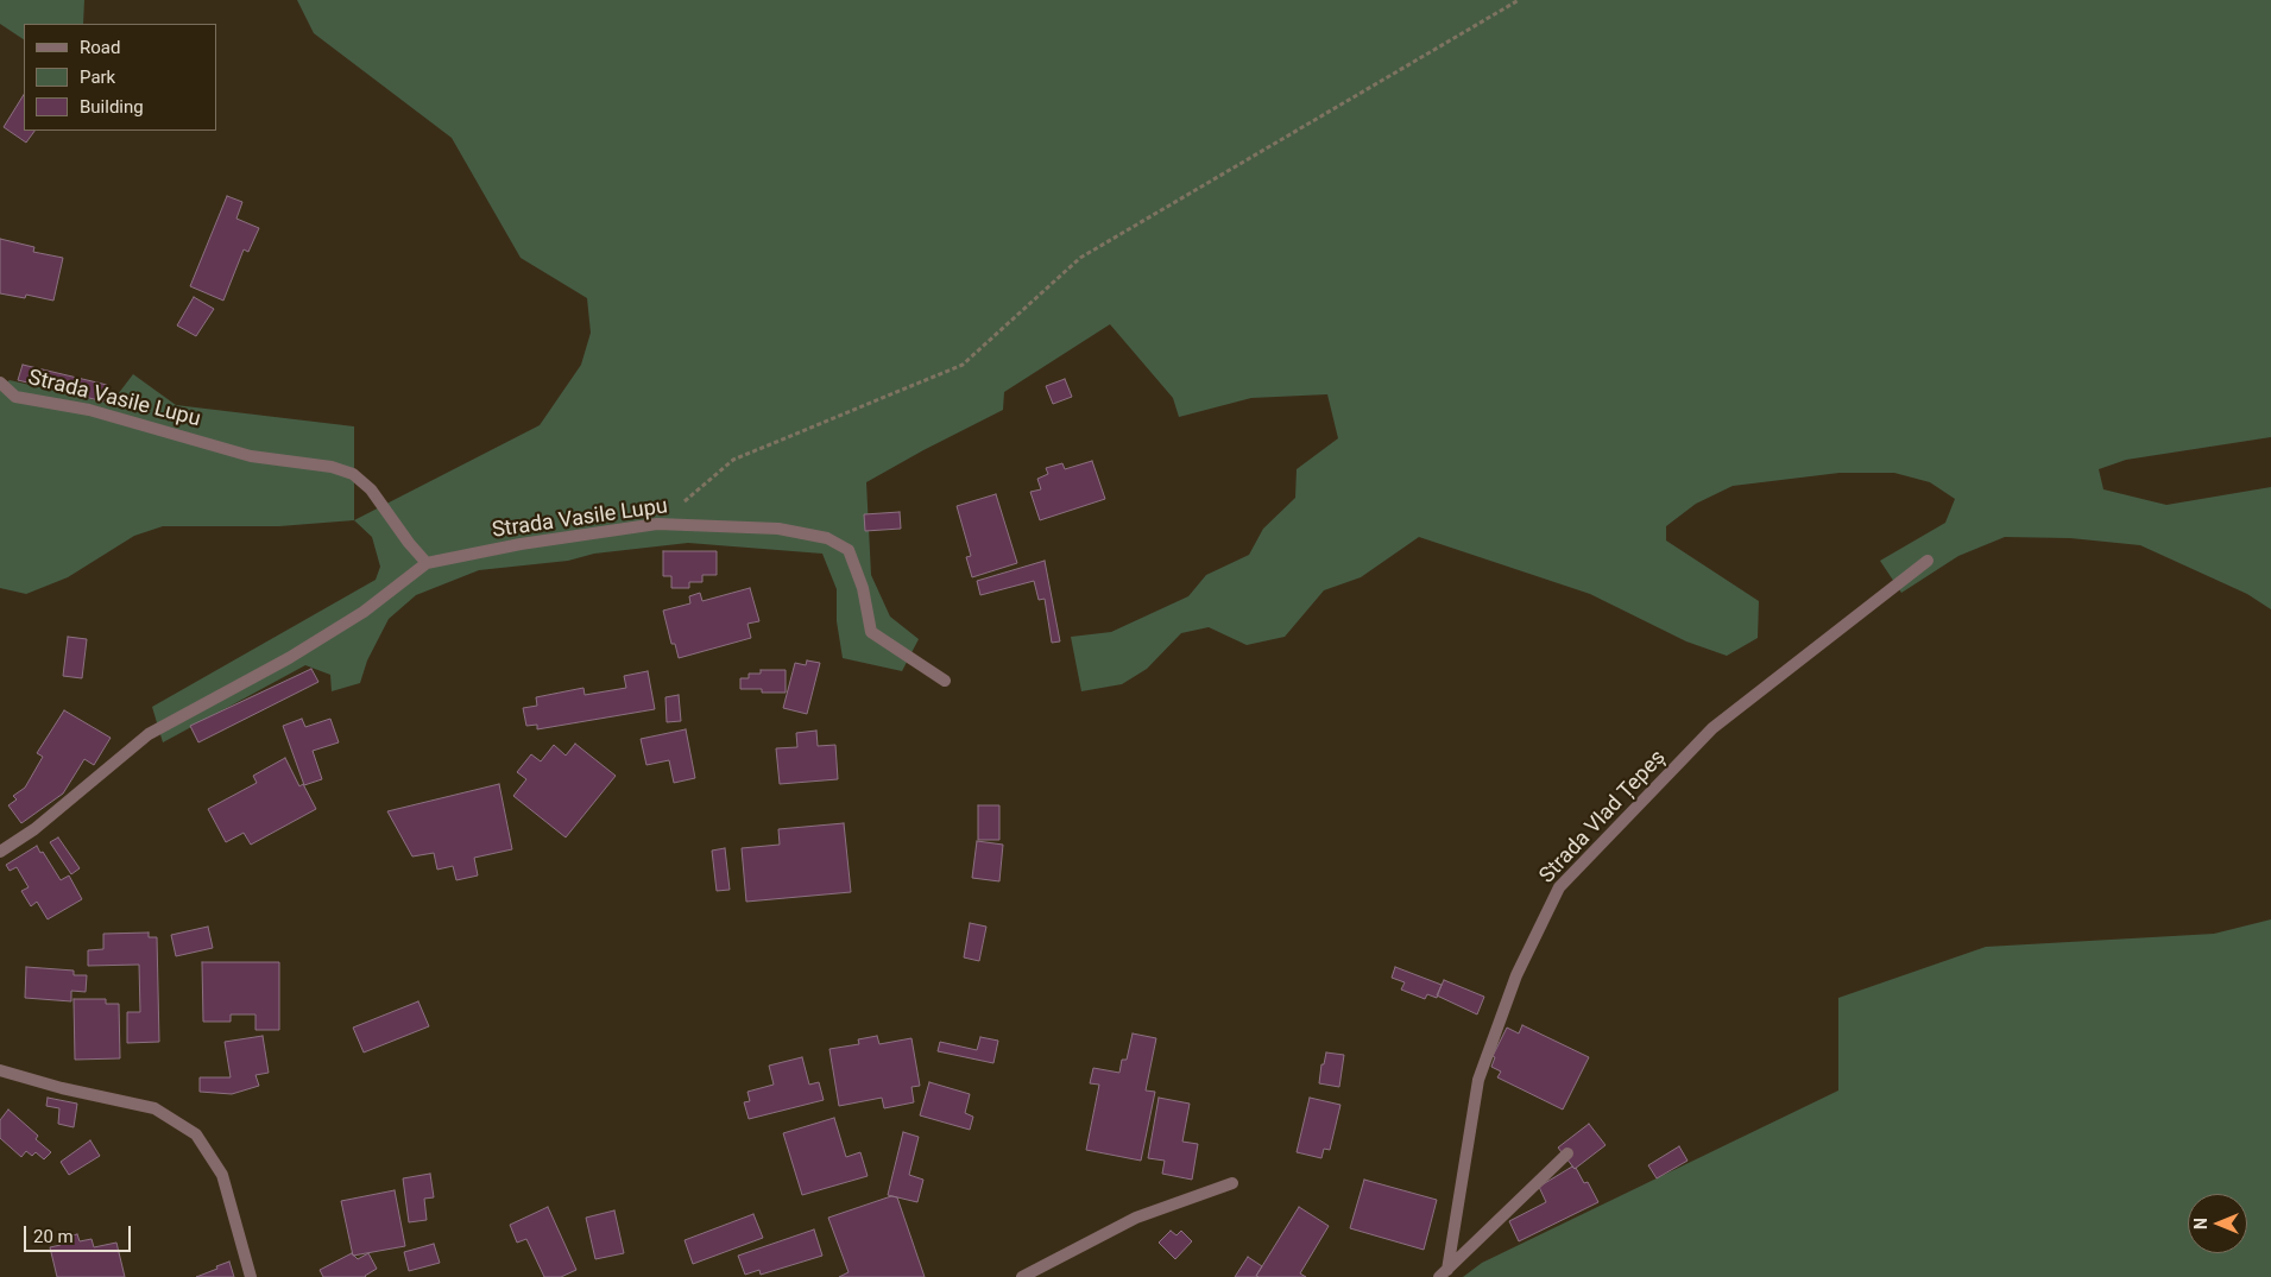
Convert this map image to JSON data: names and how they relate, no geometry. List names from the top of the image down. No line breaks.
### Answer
{"streets":{"street":["Strada Vasile Lupu","Strada Vlad Țepeș"]},"legend":["Road","Park","Building"],"scale_bar":"20 m","north":"left"}
